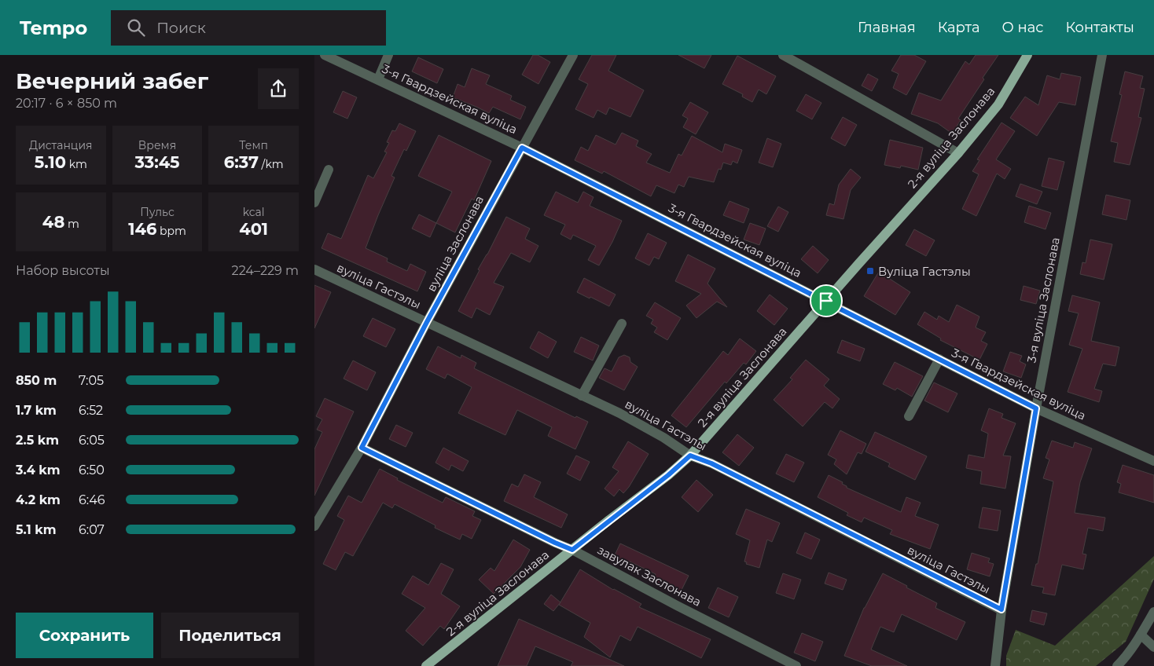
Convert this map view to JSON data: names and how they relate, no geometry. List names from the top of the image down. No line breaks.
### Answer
{"streets":{"main road":["2-я вуліца Заслонава"],"street":["3-я Гвардзейская вуліца","вуліца Заслонава","вуліца Гастэлы","3-я вуліца Заслонава","завулак Заслонава"]},"crossings":[["3-я Гвардзейская вуліца","2-я вуліца Заслонава"],["3-я Гвардзейская вуліца","вуліца Заслонава"],["3-я Гвардзейская вуліца","3-я вуліца Заслонава"],["2-я вуліца Заслонава","вуліца Гастэлы"],["2-я вуліца Заслонава","завулак Заслонава"],["вуліца Заслонава","вуліца Гастэлы"],["вуліца Заслонава","завулак Заслонава"],["вуліца Гастэлы","3-я вуліца Заслонава"]],"places":{"transit":["Вуліца Гастэлы"]},"page":{"header":"Tempo","search":"Поиск","nav":["Главная","Карта","О нас","Контакты"],"heading":["Вечерний забег","20:17 · 6 × 850 m"],"stats":[["Дистанция","5.10 km"],["Время","33:45"],["Темп","6:37 /km"],["48 m"],["Пульс","146 bpm"],["kcal","401"]],"chart":["Набор высоты","224–229 m"],"list":[{"name":"850 m","note":"7:05"},{"name":"1.7 km","note":"6:52"},{"name":"2.5 km","note":"6:05"},{"name":"3.4 km","note":"6:50"},{"name":"4.2 km","note":"6:46"},{"name":"5.1 km","note":"6:07"}],"buttons":["Сохранить","Поделиться"]}}
